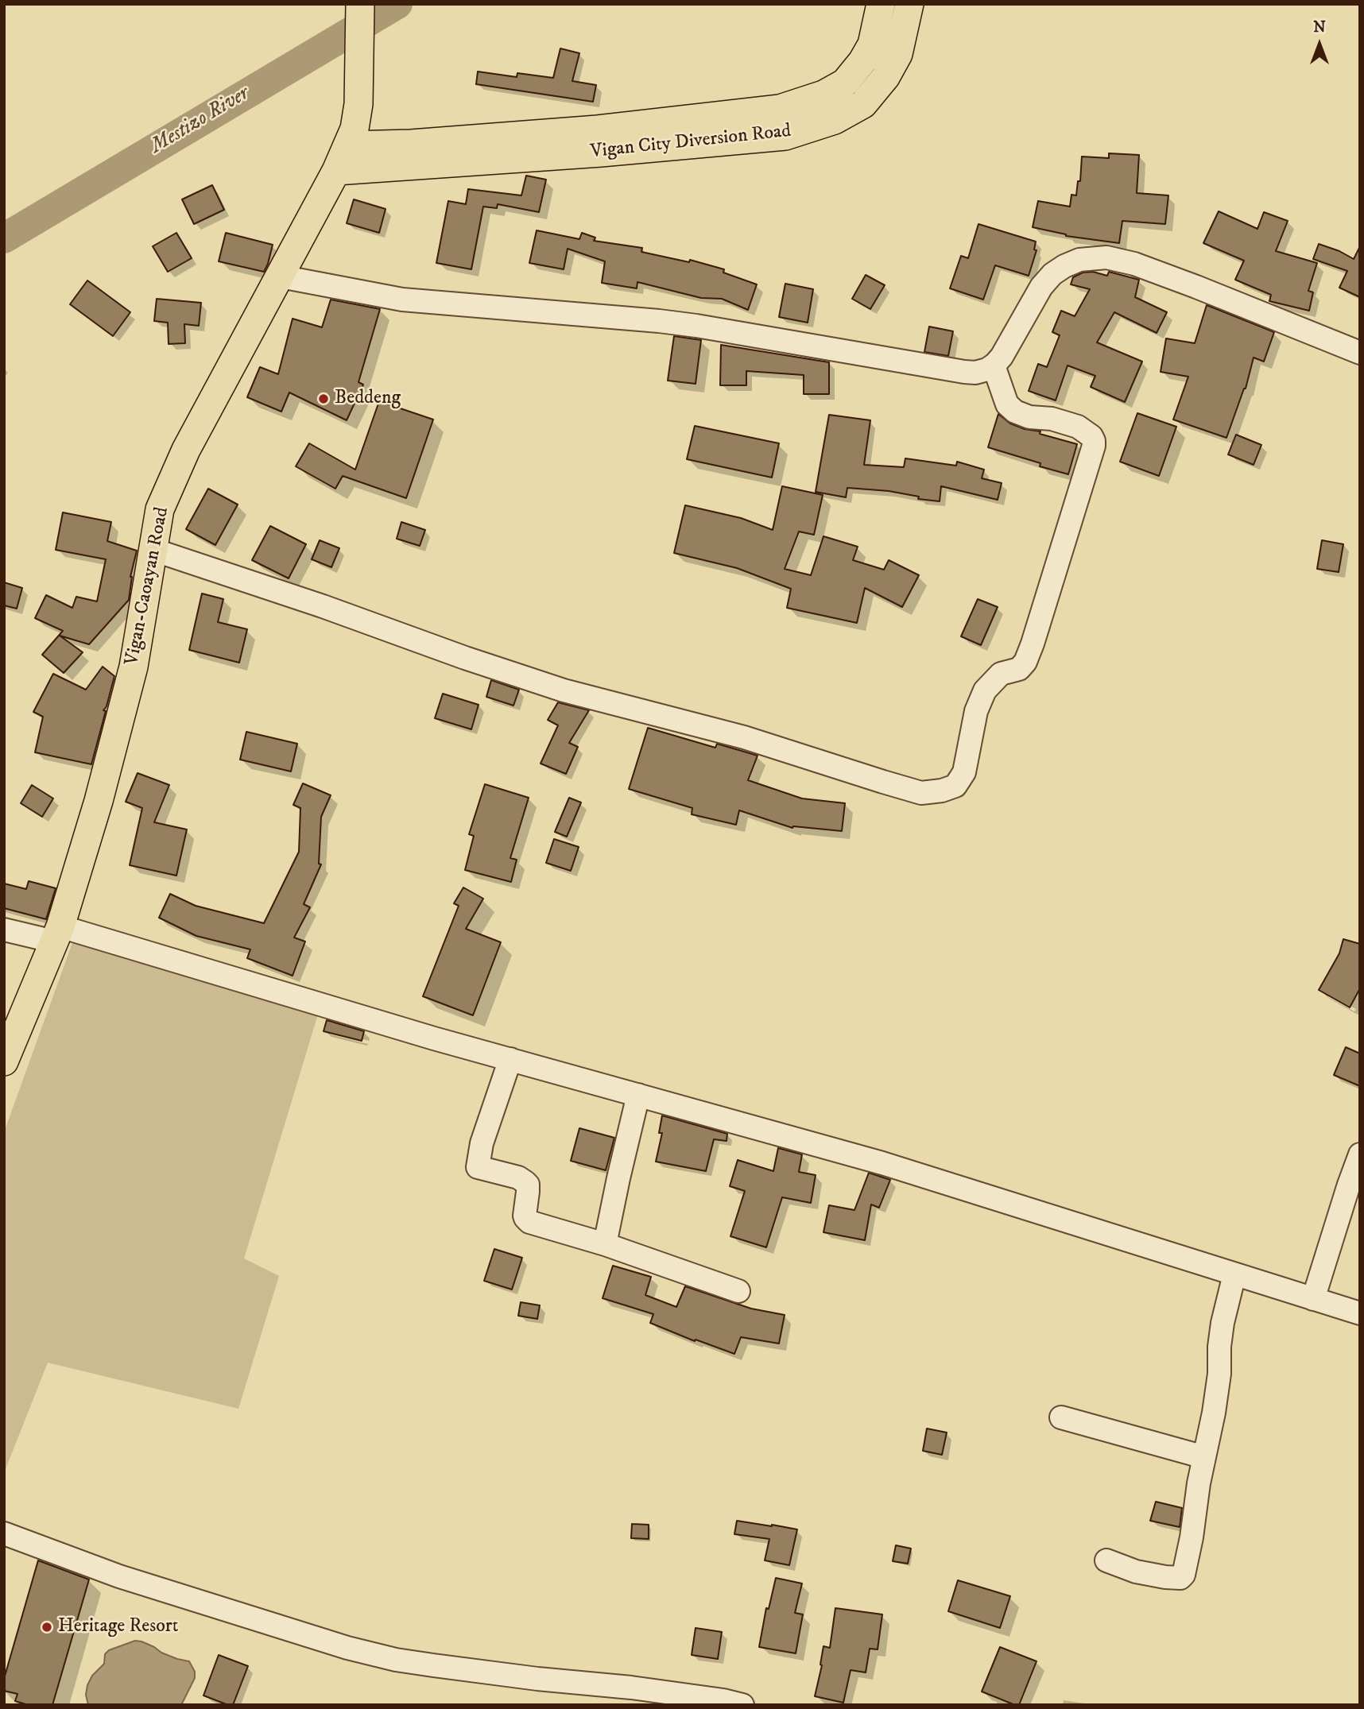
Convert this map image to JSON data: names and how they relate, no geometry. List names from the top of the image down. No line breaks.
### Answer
{"streets":{"main road":["Vigan City Diversion Road","Vigan-Caoayan Road"]},"crossings":[["Vigan City Diversion Road","Vigan-Caoayan Road"]],"water":["Mestizo River"],"places":["Beddeng","Heritage Resort"],"north":"top"}
